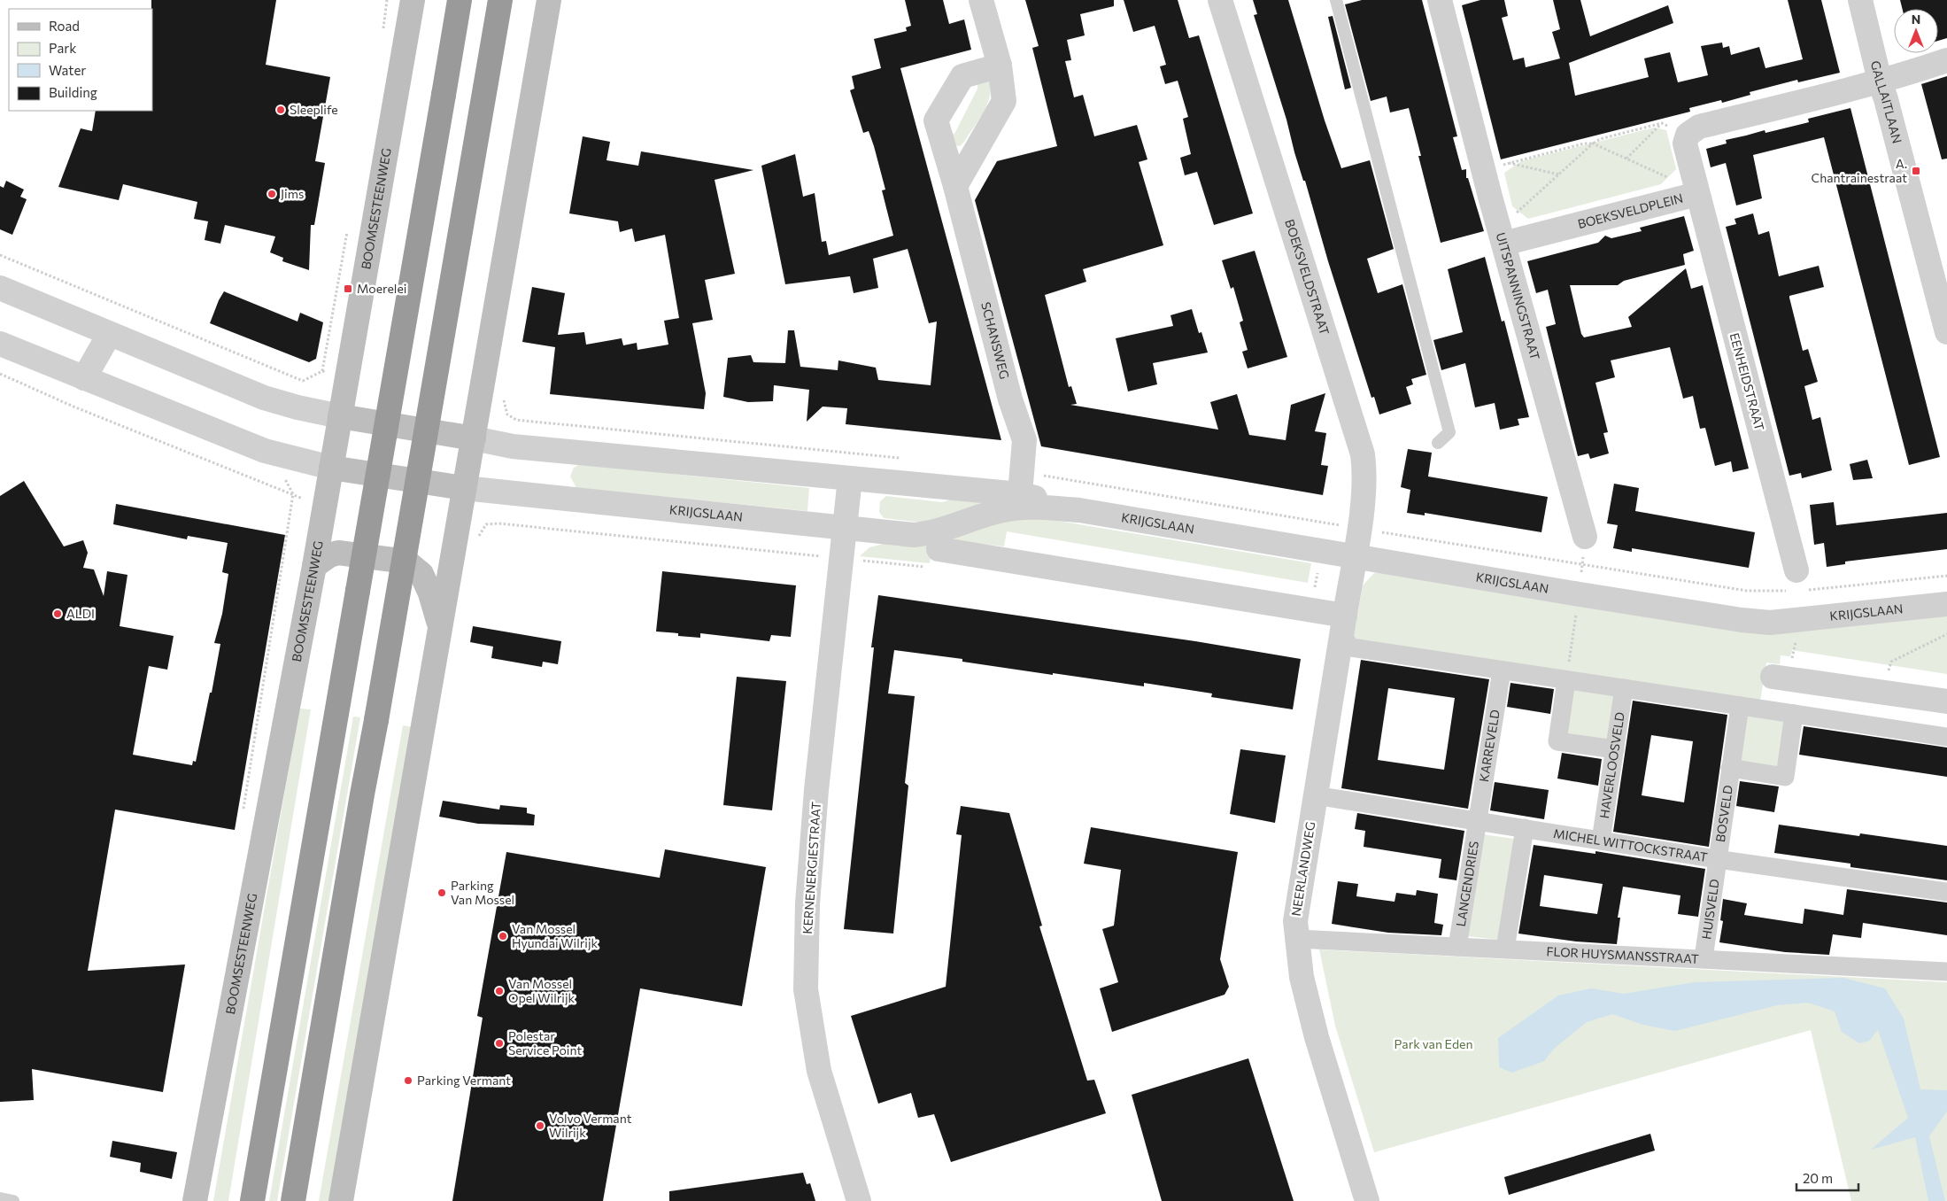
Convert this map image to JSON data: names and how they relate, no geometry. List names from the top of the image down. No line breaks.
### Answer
{"streets":{"main road":["BOOMSESTEENWEG","KRIJGSLAAN"],"street":["GALLAITLAAN","BOEKSVELDPLEIN","BOEKSVELDSTRAAT","UITSPANNINGSTRAAT","SCHANSWEG","EENHEIDSTRAAT","KARREVELD","HAVERLOOSVELD","BOSVELD","MICHEL WITTOCKSTRAAT","KERNENERGIESTRAAT","NEERLANDWEG","LANGENDRIES","HUISVELD","FLOR HUYSMANSSTRAAT"]},"crossings":[["BOOMSESTEENWEG","KRIJGSLAAN"],["BOEKSVELDPLEIN","UITSPANNINGSTRAAT"],["BOEKSVELDPLEIN","EENHEIDSTRAAT"],["BOEKSVELDSTRAAT","KRIJGSLAAN"],["BOEKSVELDSTRAAT","NEERLANDWEG"],["SCHANSWEG","KRIJGSLAAN"],["KRIJGSLAAN","KERNENERGIESTRAAT"],["KRIJGSLAAN","NEERLANDWEG"],["KARREVELD","MICHEL WITTOCKSTRAAT"],["KARREVELD","LANGENDRIES"],["HAVERLOOSVELD","MICHEL WITTOCKSTRAAT"],["BOSVELD","MICHEL WITTOCKSTRAAT"],["BOSVELD","HUISVELD"],["MICHEL WITTOCKSTRAAT","NEERLANDWEG"],["MICHEL WITTOCKSTRAAT","LANGENDRIES"],["MICHEL WITTOCKSTRAAT","HUISVELD"],["NEERLANDWEG","FLOR HUYSMANSSTRAAT"],["LANGENDRIES","FLOR HUYSMANSSTRAAT"],["HUISVELD","FLOR HUYSMANSSTRAAT"]],"parks":["Park van Eden"],"places":{"other":["Sleeplife","Jims","ALDI","Parking Van Mossel","Van Mossel Hyundai Wilrijk","Van Mossel Opel Wilrijk","Polestar Service Point","Parking Vermant","Volvo Vermant Wilrijk"],"transit":["A. Chantrainestraat","Moerelei"]},"legend":["Road","Park","Water","Building"],"scale_bar":"20 m","north":"top"}
